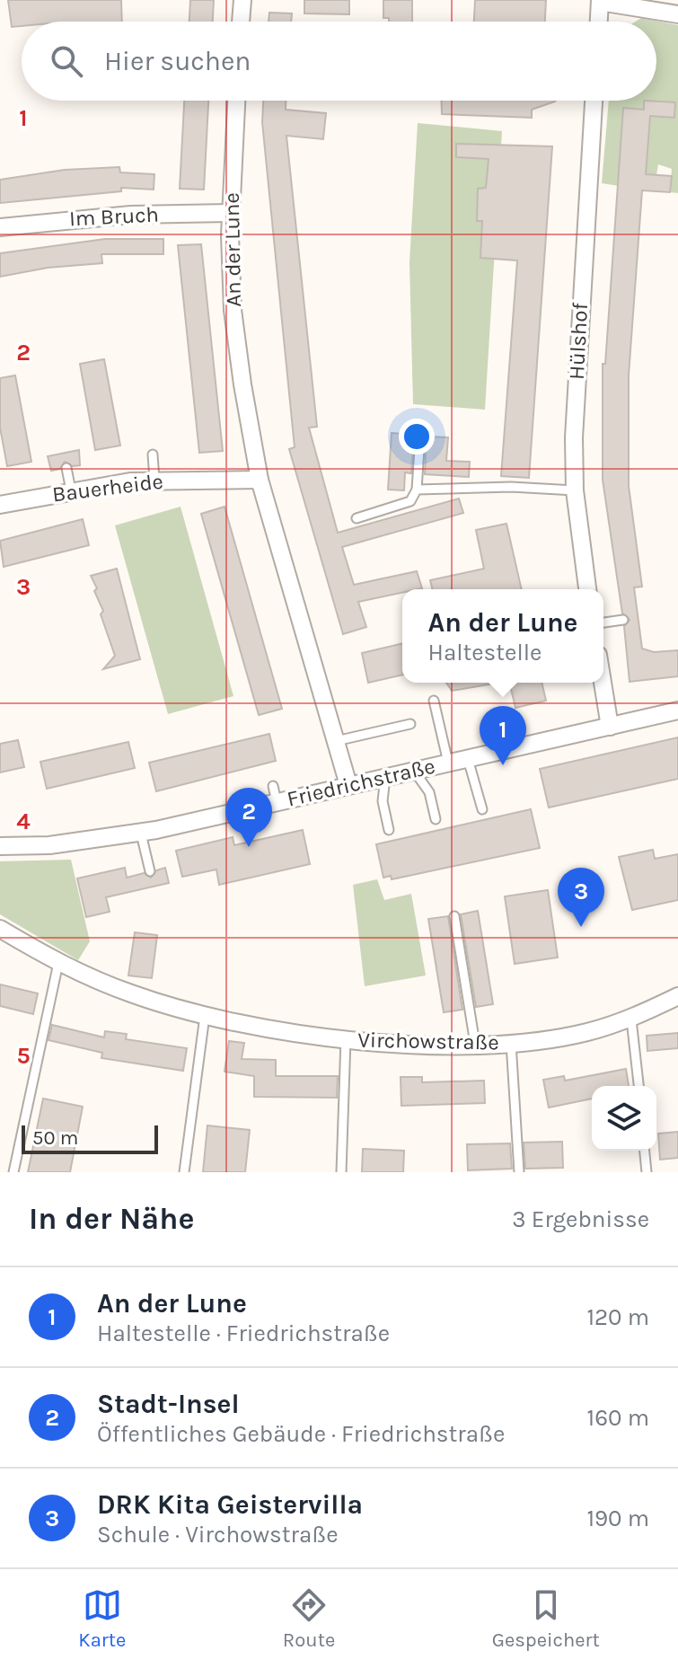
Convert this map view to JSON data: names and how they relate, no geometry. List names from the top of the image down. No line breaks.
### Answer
{"streets":{"street":["Im Bruch","An der Lune","Hülshof","Bauerheide","Friedrichstraße","Virchowstraße"]},"crossings":[["Im Bruch","An der Lune"],["An der Lune","Bauerheide"],["An der Lune","Friedrichstraße"]],"scale_bar":"50 m","page":{"search":"Hier suchen","popup":["An der Lune","Haltestelle"],"pins":["1","2","3"],"scale":"50 m","heading":["In der Nähe","3 Ergebnisse"],"list":[{"mark":"1","name":"An der Lune","note":"Haltestelle · Friedrichstraße","value":"120 m"},{"mark":"2","name":"Stadt-Insel","note":"Öffentliches Gebäude · Friedrichstraße","value":"160 m"},{"mark":"3","name":"DRK Kita Geistervilla","note":"Schule · Virchowstraße","value":"190 m"}],"nav":["Karte","Route","Gespeichert"]},"grid":{"rows":["1","2","3","4","5"]}}
